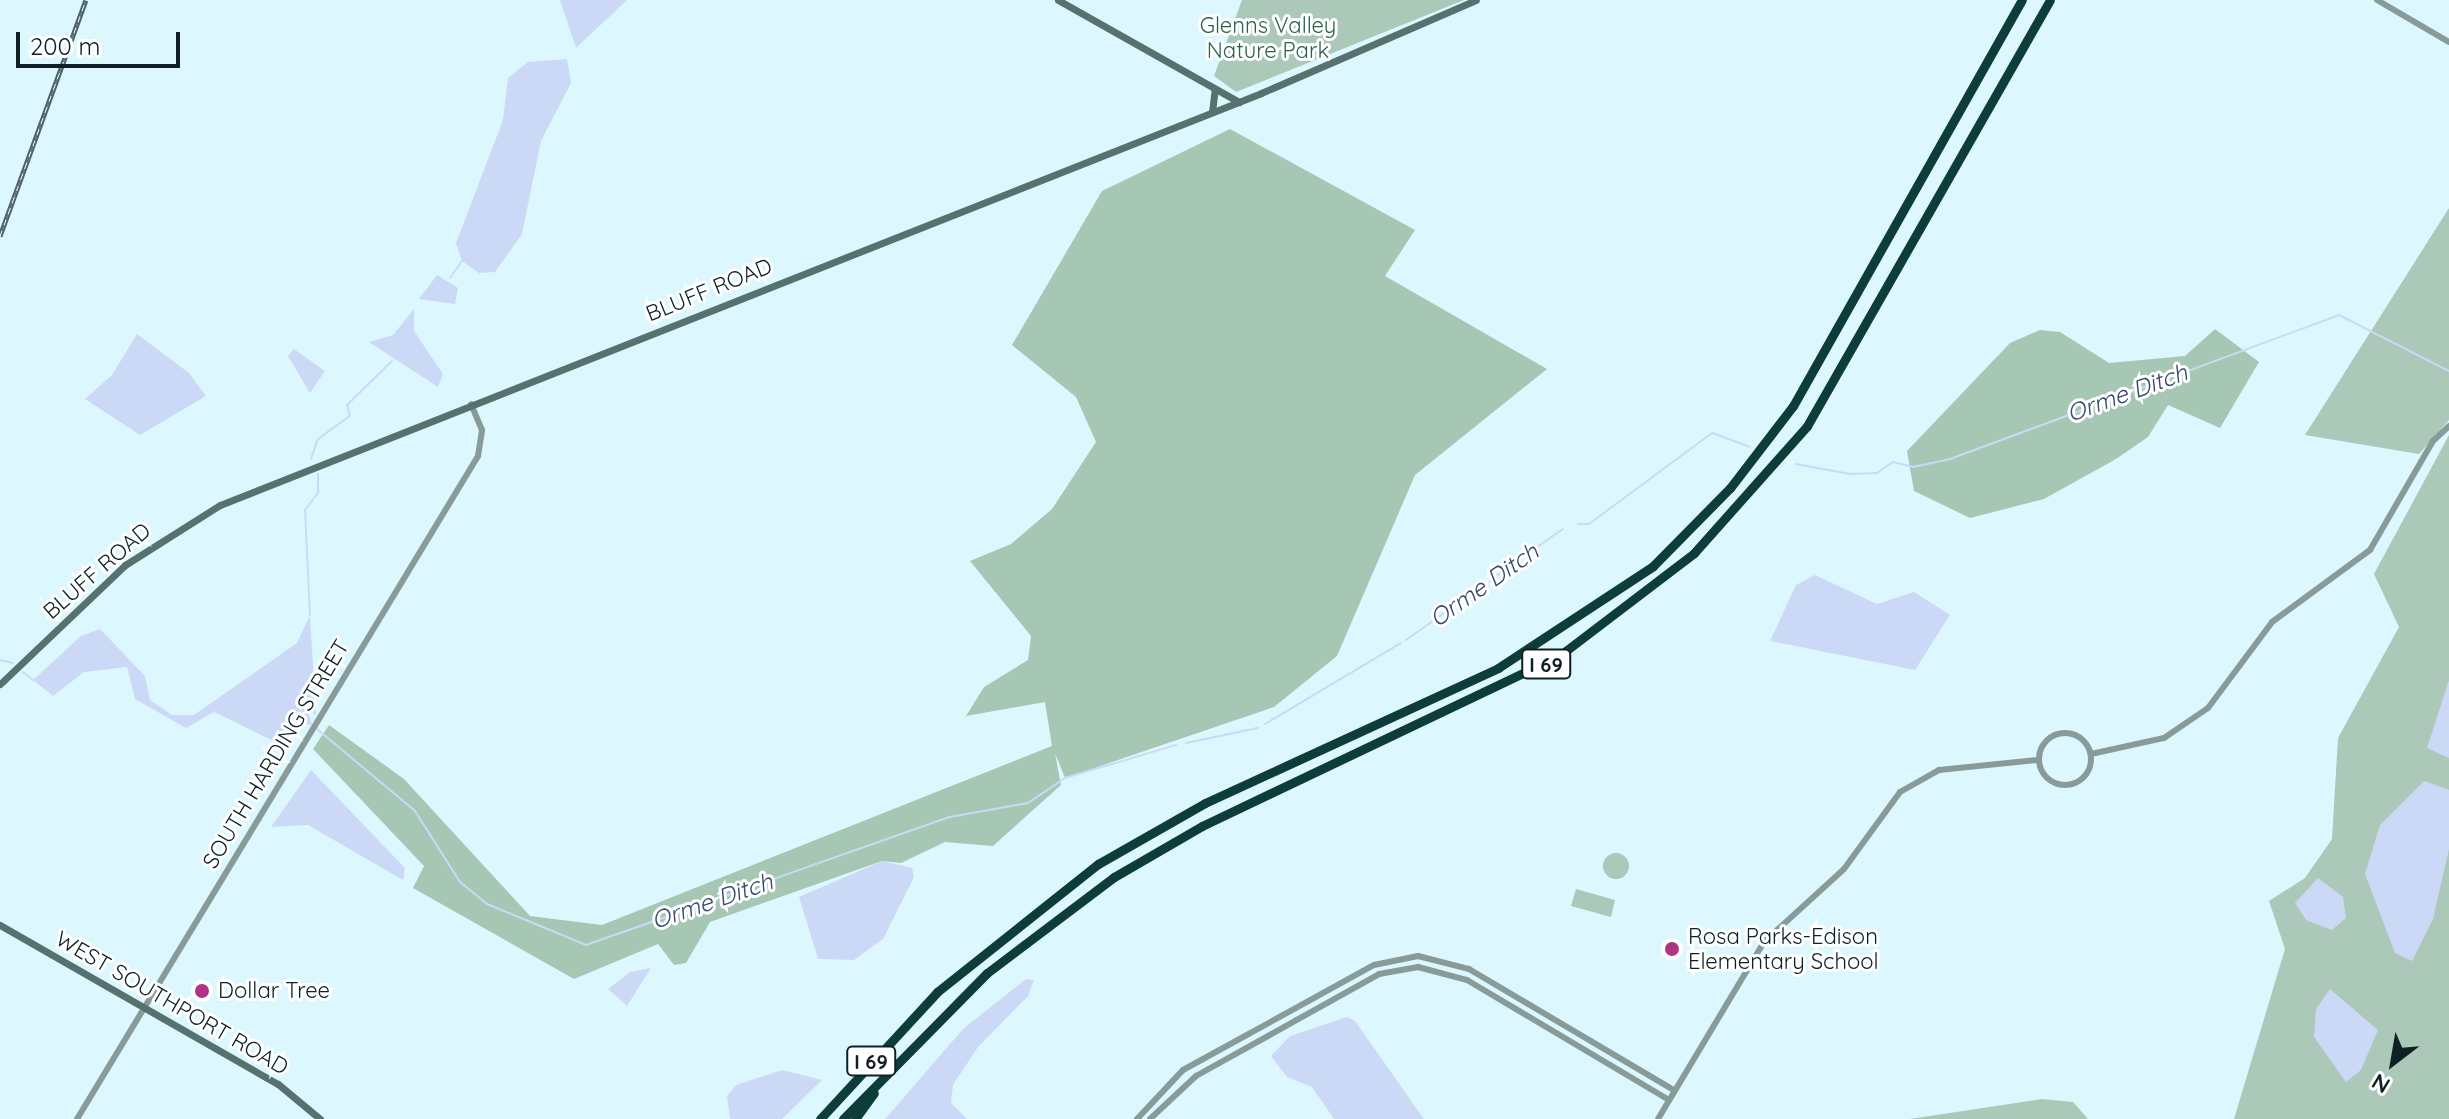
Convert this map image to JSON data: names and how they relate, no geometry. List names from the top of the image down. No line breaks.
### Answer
{"streets":{"highway":["I 69"],"main road":["BLUFF ROAD","WEST SOUTHPORT ROAD"],"street":["SOUTH HARDING STREET"]},"crossings":[["BLUFF ROAD","SOUTH HARDING STREET"],["SOUTH HARDING STREET","WEST SOUTHPORT ROAD"]],"water":["Orme Ditch"],"parks":["Glenns Valley Nature Park"],"places":["Rosa Parks-Edison Elementary School","Dollar Tree"],"scale_bar":"200 m","north":"bottom left"}
